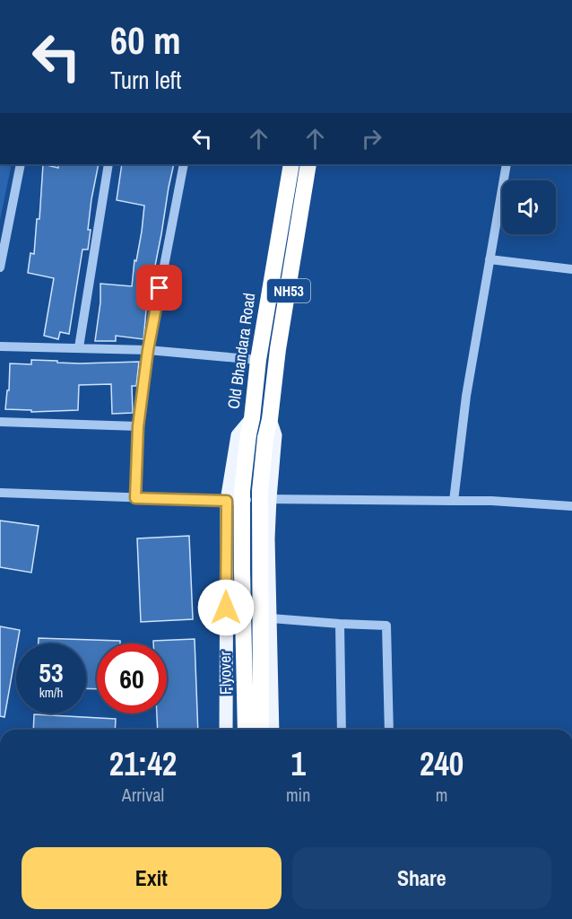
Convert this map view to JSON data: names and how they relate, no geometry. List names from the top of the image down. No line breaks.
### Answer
{"streets":{"highway":["NH53","Old Bhandara Road","Flyover"]},"crossings":[["Old Bhandara Road","Flyover"]],"page":{"turn":["60 m","Turn left"],"speed":"53 km/h","limit":"60","eta":["21:42","Arrival","1","min","240","m"],"buttons":["Exit","Share"]}}
